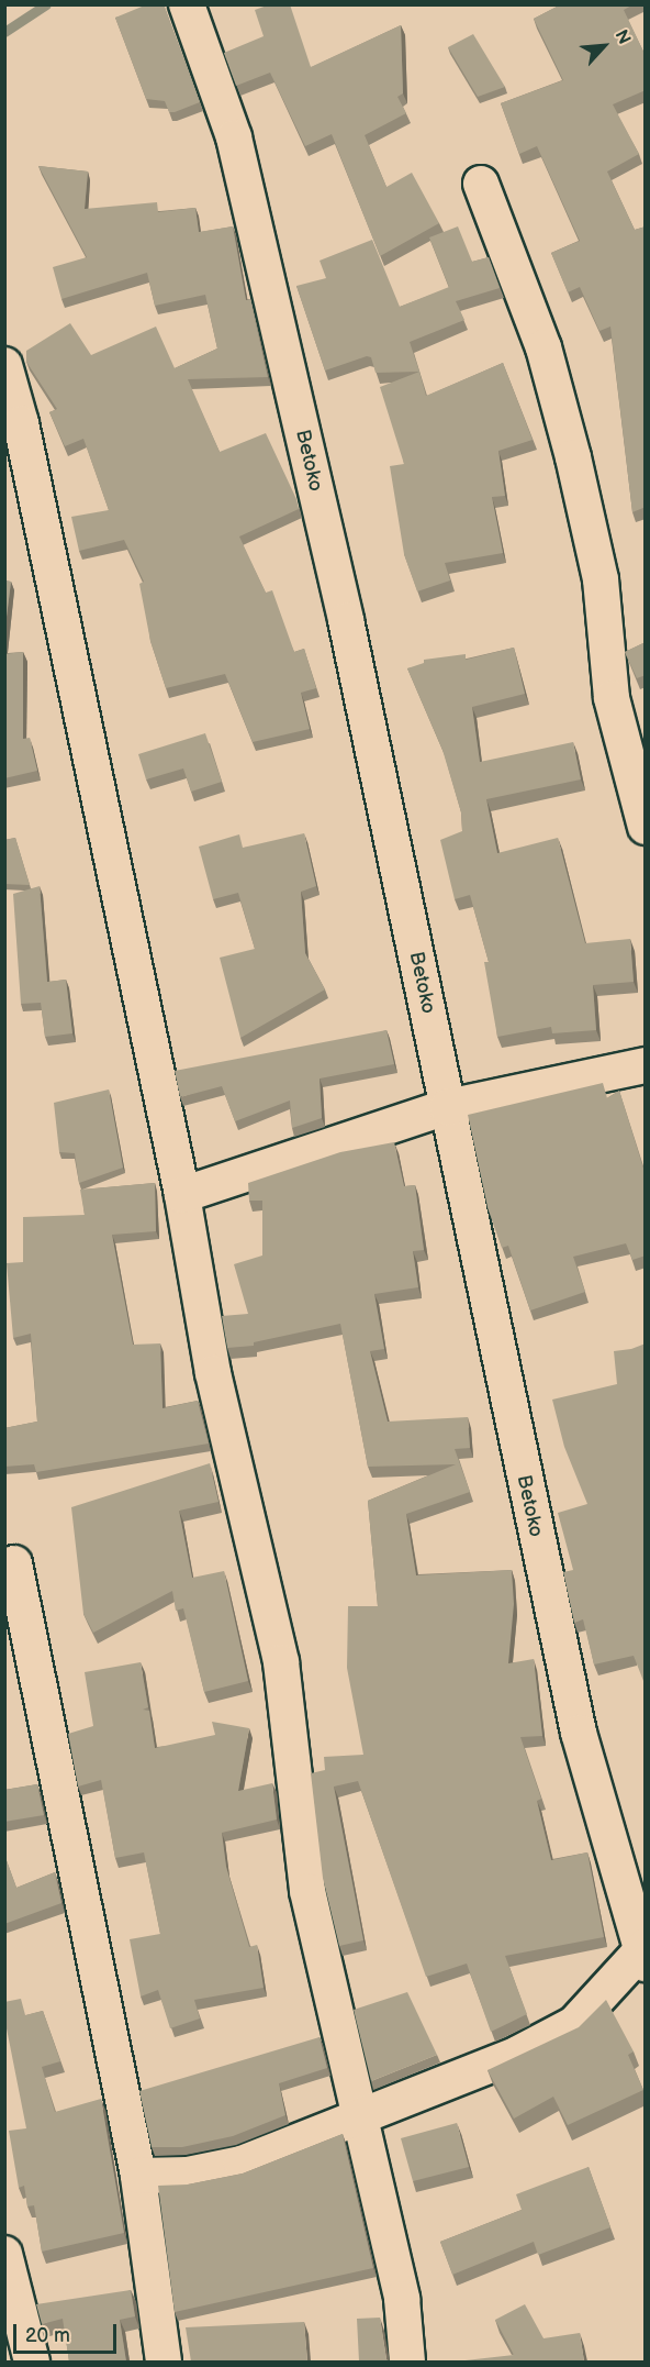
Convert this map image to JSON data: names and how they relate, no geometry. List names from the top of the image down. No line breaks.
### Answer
{"streets":{"street":["Betoko"]},"scale_bar":"20 m","north":"top right"}
